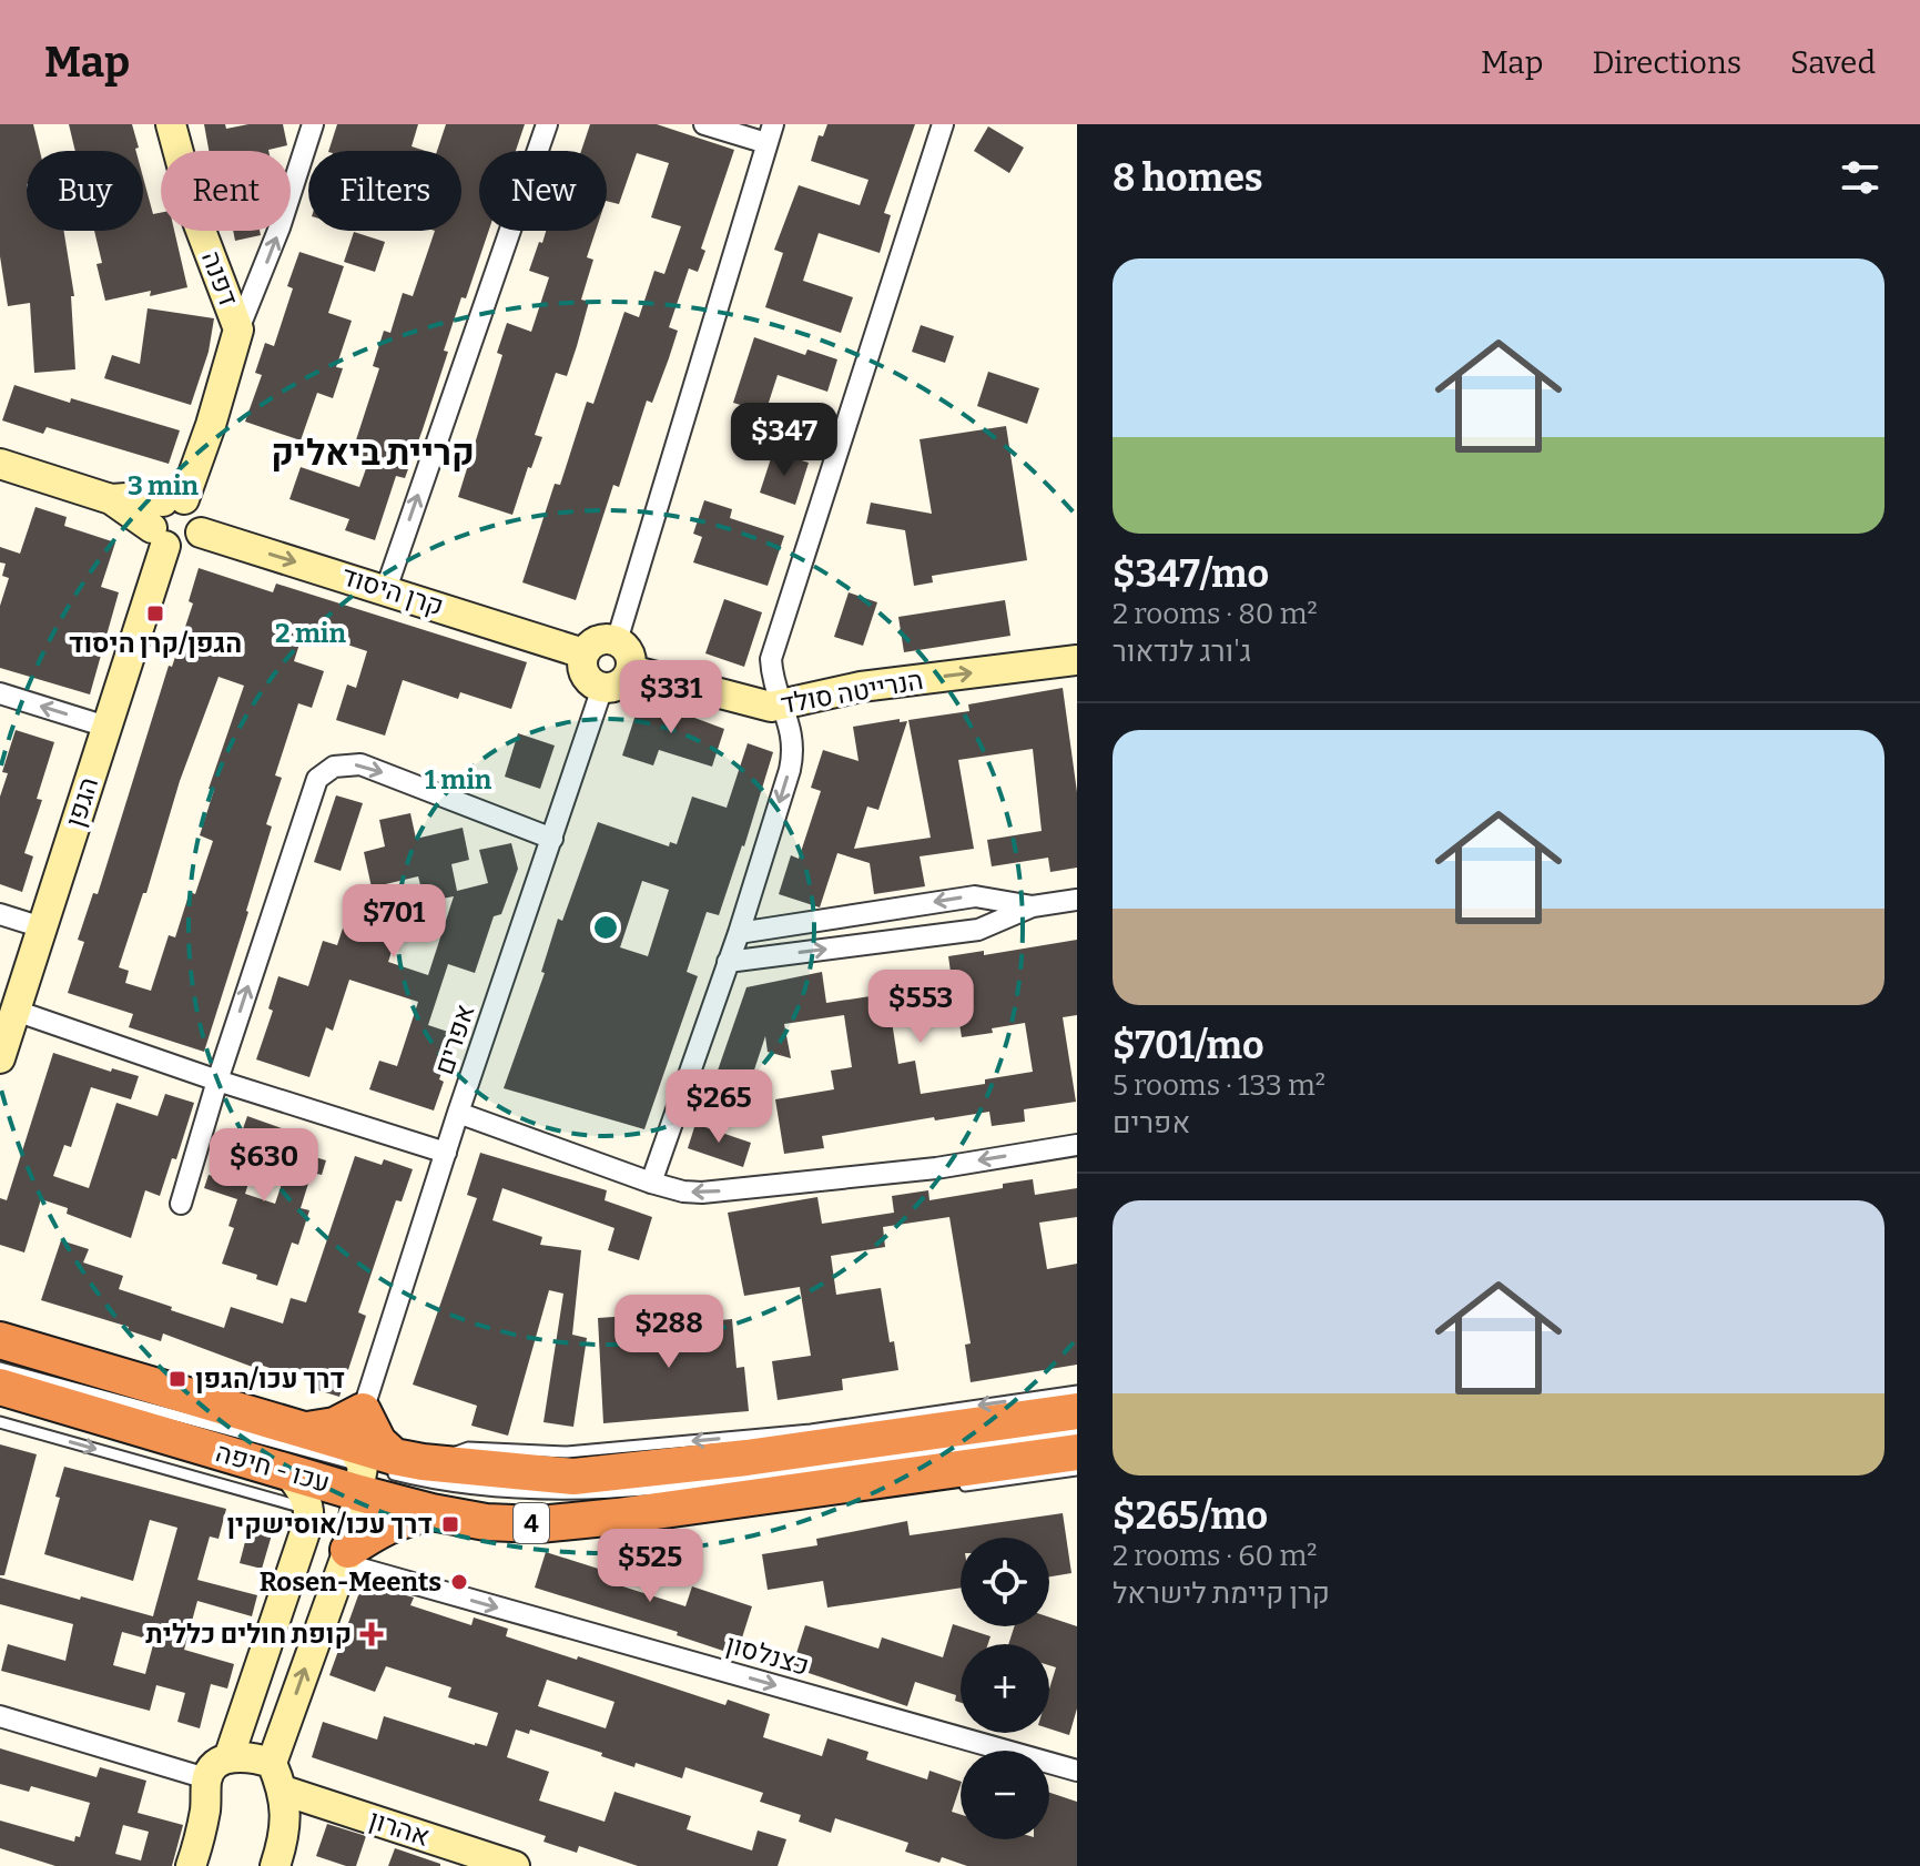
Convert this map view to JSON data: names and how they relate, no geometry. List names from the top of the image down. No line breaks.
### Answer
{"streets":{"highway":["עכו - חיפה","4"],"street":["דפנה","קרן היסוד","הנרייטה סולד","הגפן","אפרים","כצנלסון","אהרון"]},"crossings":[["דפנה","הגפן"],["קרן היסוד","הנרייטה סולד"],["קרן היסוד","הגפן"],["קרן היסוד","אפרים"],["הנרייטה סולד","אפרים"],["אפרים","עכו - חיפה"]],"one_way":["כצנלסון"],"districts":["קריית ביאליק"],"places":{"transit":["הגפן/קרן היסוד","דרך עכו/הגפן","דרך עכו/אוסישקין"],"other":["Rosen-Meents"],"health":["קופת חולים כללית"]},"page":{"header":"Map","nav":["Map","Directions","Saved"],"heading":"8 homes","chip":["Buy","Rent","Filters","New"],"list":[{"name":"$347/mo","note":"2 rooms · 80 m² · ג'ורג לנדאור"},{"name":"$701/mo","note":"5 rooms · 133 m² · אפרים"},{"name":"$265/mo","note":"2 rooms · 60 m² · קרן קיימת לישראל"}],"price":["$347","$331","$701","$553","$265","$630","$288","$525"],"map_buttons":["+","−"]},"rings":["3 min","2 min","1 min"]}
